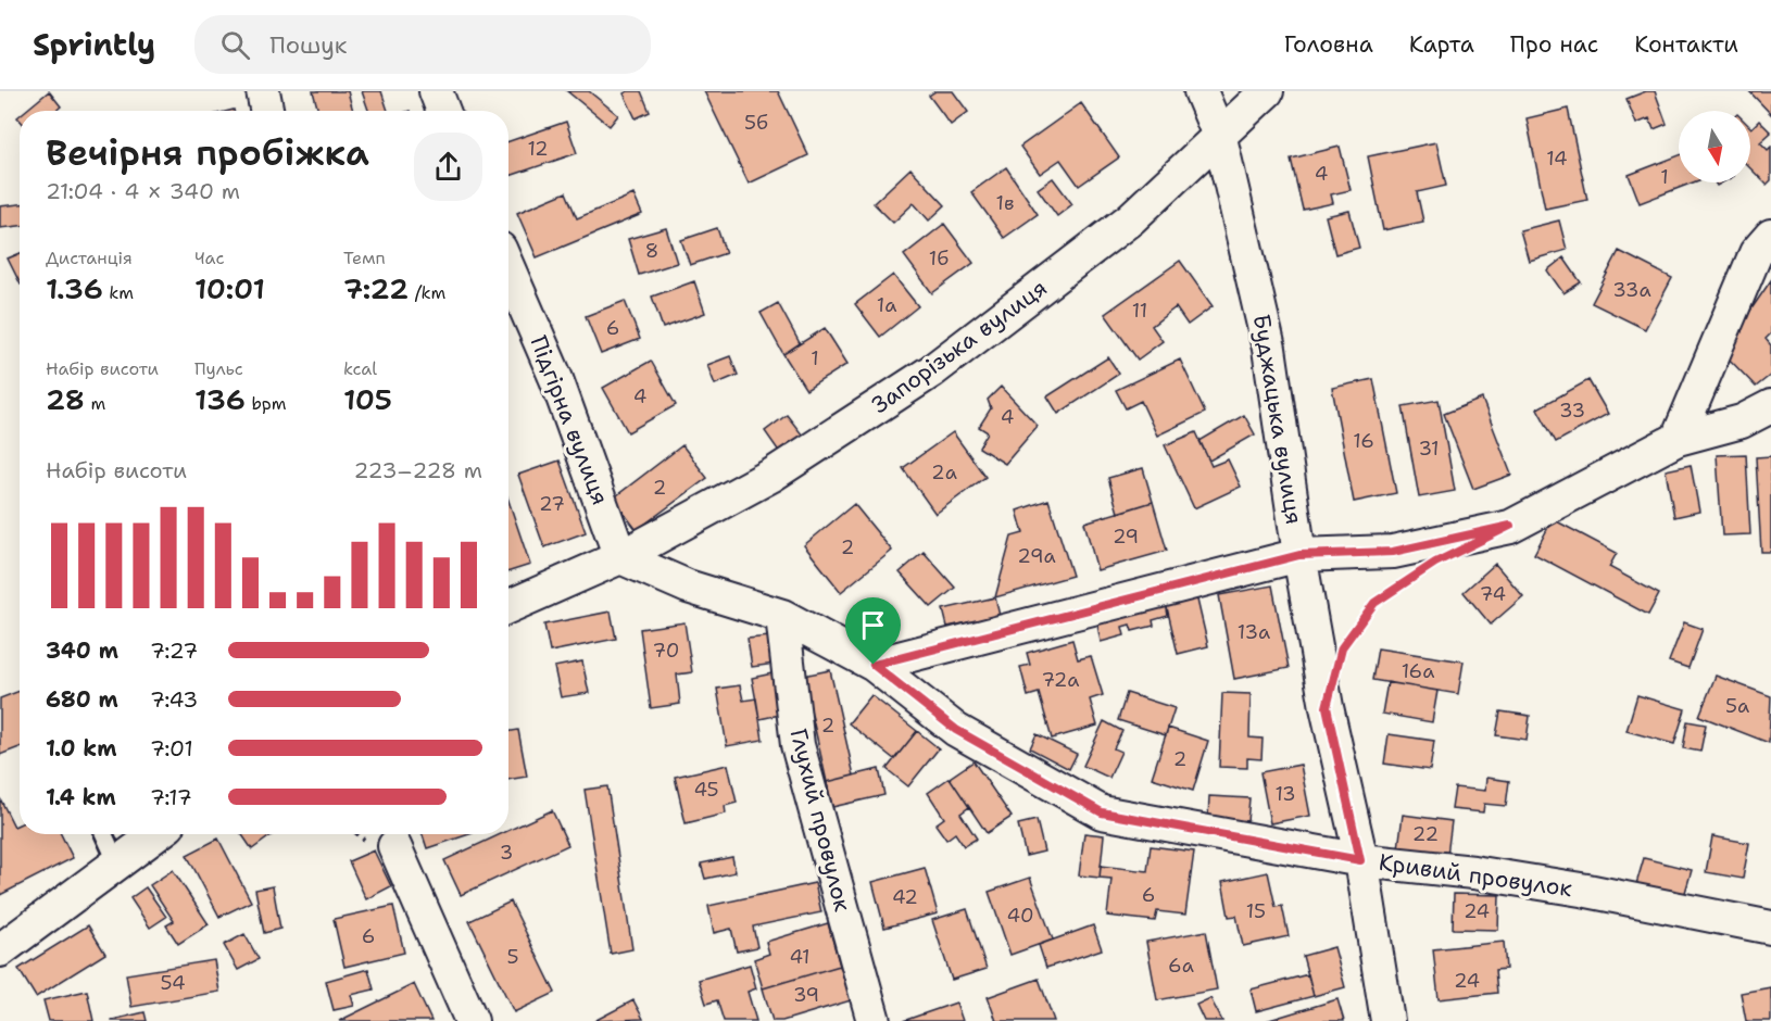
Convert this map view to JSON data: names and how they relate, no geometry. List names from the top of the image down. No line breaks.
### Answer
{"streets":{"street":["Запорізька вулиця","Буджацька вулиця","Підгірна вулиця","Глухий провулок","Кривий провулок"]},"crossings":[["Запорізька вулиця","Буджацька вулиця"],["Запорізька вулиця","Підгірна вулиця"],["Запорізька вулиця","Кривий провулок"],["Буджацька вулиця","Кривий провулок"],["Підгірна вулиця","Кривий провулок"],["Глухий провулок","Кривий провулок"]],"house_numbers":["5б","12","14","4","1","1в","8","1б","33а","1а","11","6","1","4","33","4","16","31","2а","2","27","29","2","29а","74","13а","70","16а","72а","5а","2","2","45","13","22","3","6","42","15","24","40","6","5","41","6а","24","54","39"],"north":"bottom","page":{"header":"Sprintly","search":"Пошук","nav":["Головна","Карта","Про нас","Контакти"],"heading":["Вечірня пробіжка","21:04 · 4 × 340 m"],"stats":[["Дистанція","1.36 km"],["Час","10:01"],["Темп","7:22 /km"],["Набір висоти","28 m"],["Пульс","136 bpm"],["kcal","105"]],"chart":["Набір висоти","223–228 m"],"list":[{"name":"340 m","note":"7:27"},{"name":"680 m","note":"7:43"},{"name":"1.0 km","note":"7:01"},{"name":"1.4 km","note":"7:17"}]}}
